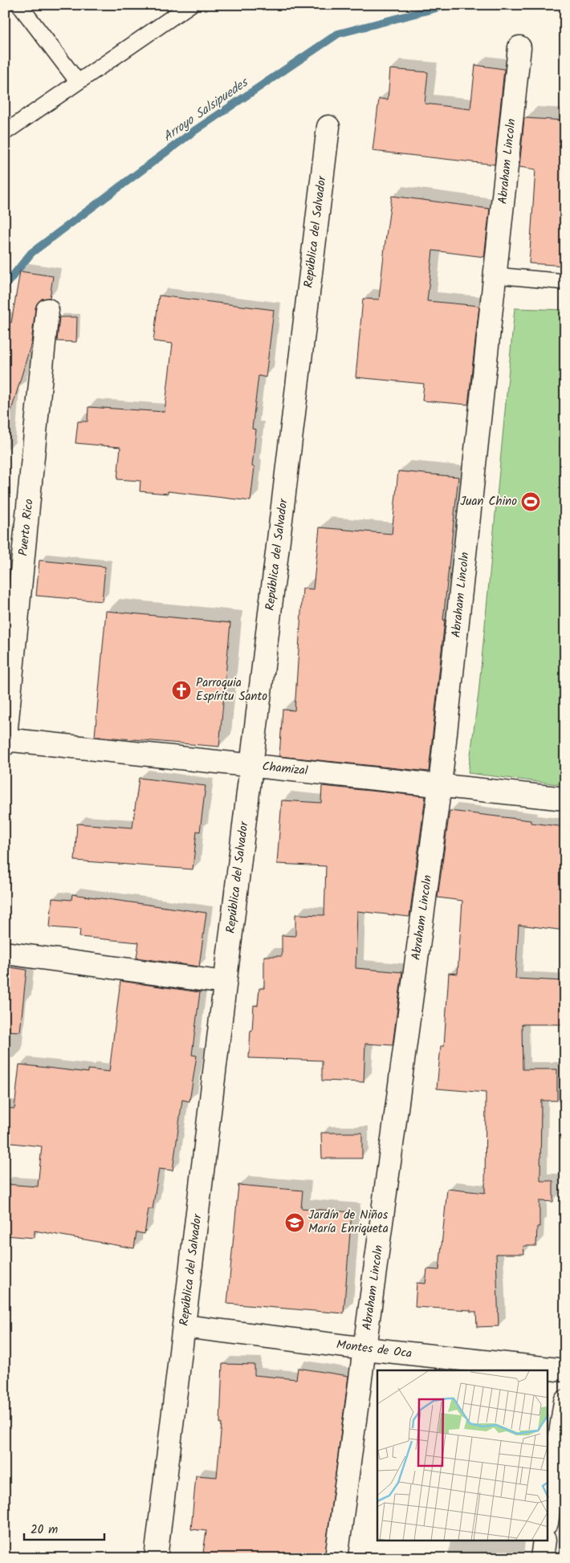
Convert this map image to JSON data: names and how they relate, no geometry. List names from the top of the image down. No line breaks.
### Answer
{"streets":{"street":["Abraham Lincoln","República del Salvador","Puerto Rico","Chamizal","Montes de Oca"]},"crossings":[["Abraham Lincoln","Chamizal"],["Abraham Lincoln","Montes de Oca"],["República del Salvador","Chamizal"],["República del Salvador","Montes de Oca"],["Puerto Rico","Chamizal"]],"water":["Arroyo Salsipuedes"],"places":{"sports":["Juan Chino"],"church":["Parroquia Espíritu Santo"],"school or university":["Jardín de Niños María Enriqueta"]},"scale_bar":"20 m"}
